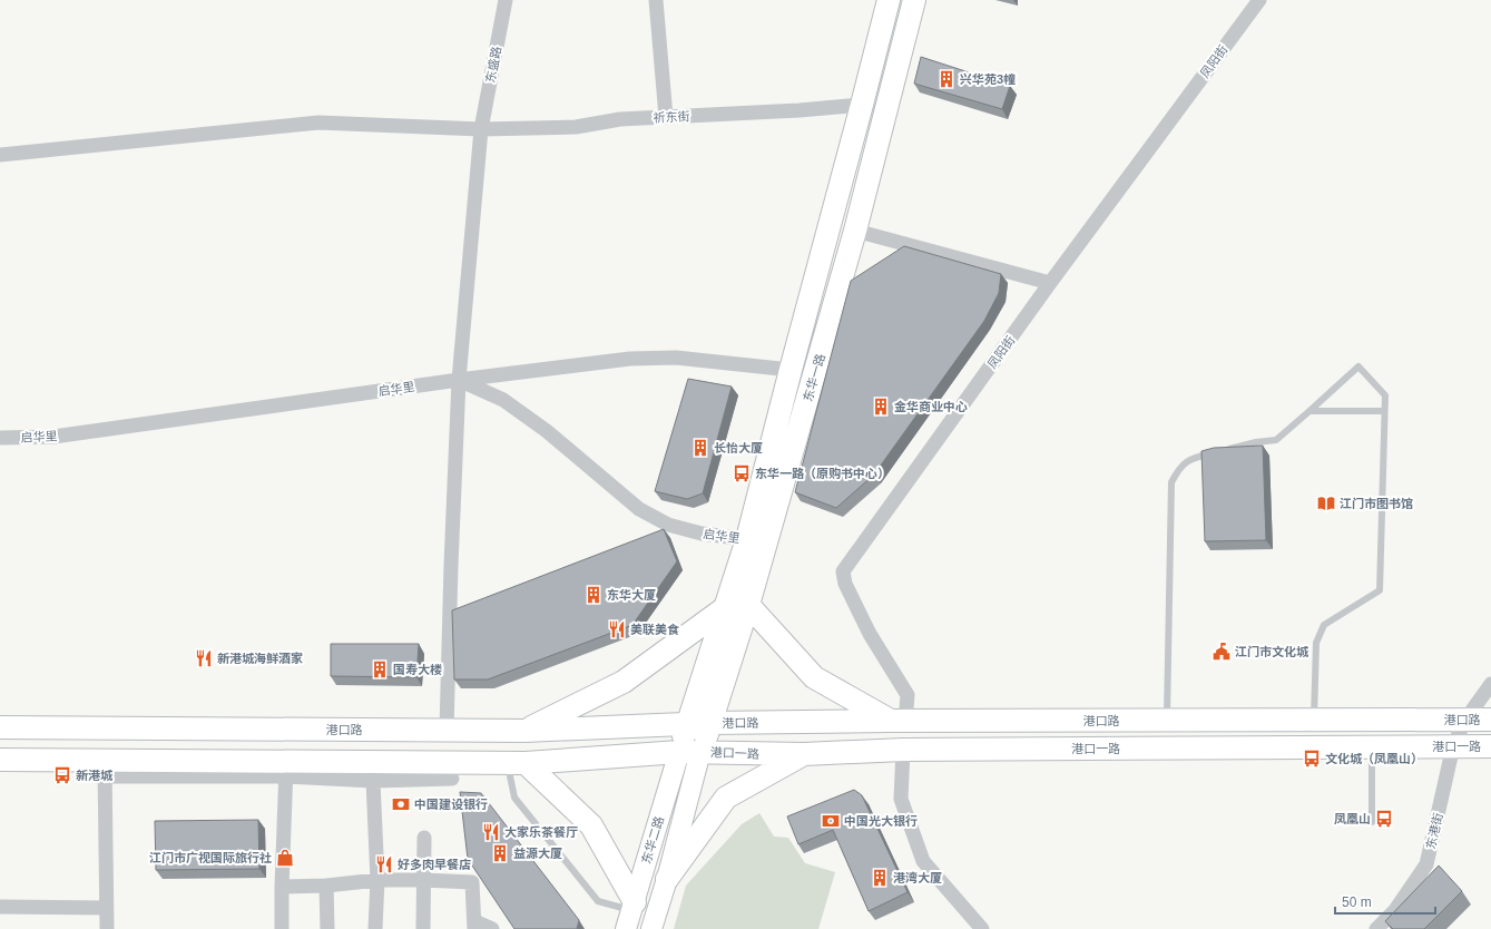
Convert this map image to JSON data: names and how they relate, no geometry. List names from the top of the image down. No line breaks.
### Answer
{"streets":{"main road":["东华一路","港口路","港口一路","东华二路"],"street":["凤阳街","东盛路","祈东街","启华里","东港街"]},"crossings":[["凤阳街","港口路"],["东盛路","祈东街"],["东盛路","启华里"],["东盛路","港口路"],["祈东街","东华一路"],["东华一路","启华里"],["东华一路","港口路"],["东华一路","港口一路"],["东华一路","东华二路"],["港口路","东港街"],["港口一路","东港街"],["港口一路","东华二路"]],"places":{"building":["兴华苑3幢","金华商业中心","长怡大厦","东华大厦","国寿大楼","益源大厦","港湾大厦"],"bus stop":["东华一路（原购书中心）","文化城（凤凰山）","新港城","凤凰山"],"library":["江门市图书馆"],"restaurant":["美联美食","新港城海鲜酒家","大家乐茶餐厅","好多肉早餐店"],"public building":["江门市文化城"],"bank":["中国建设银行","中国光大银行"],"shop":["江门市广视国际旅行社"]},"scale_bar":"50 m"}
